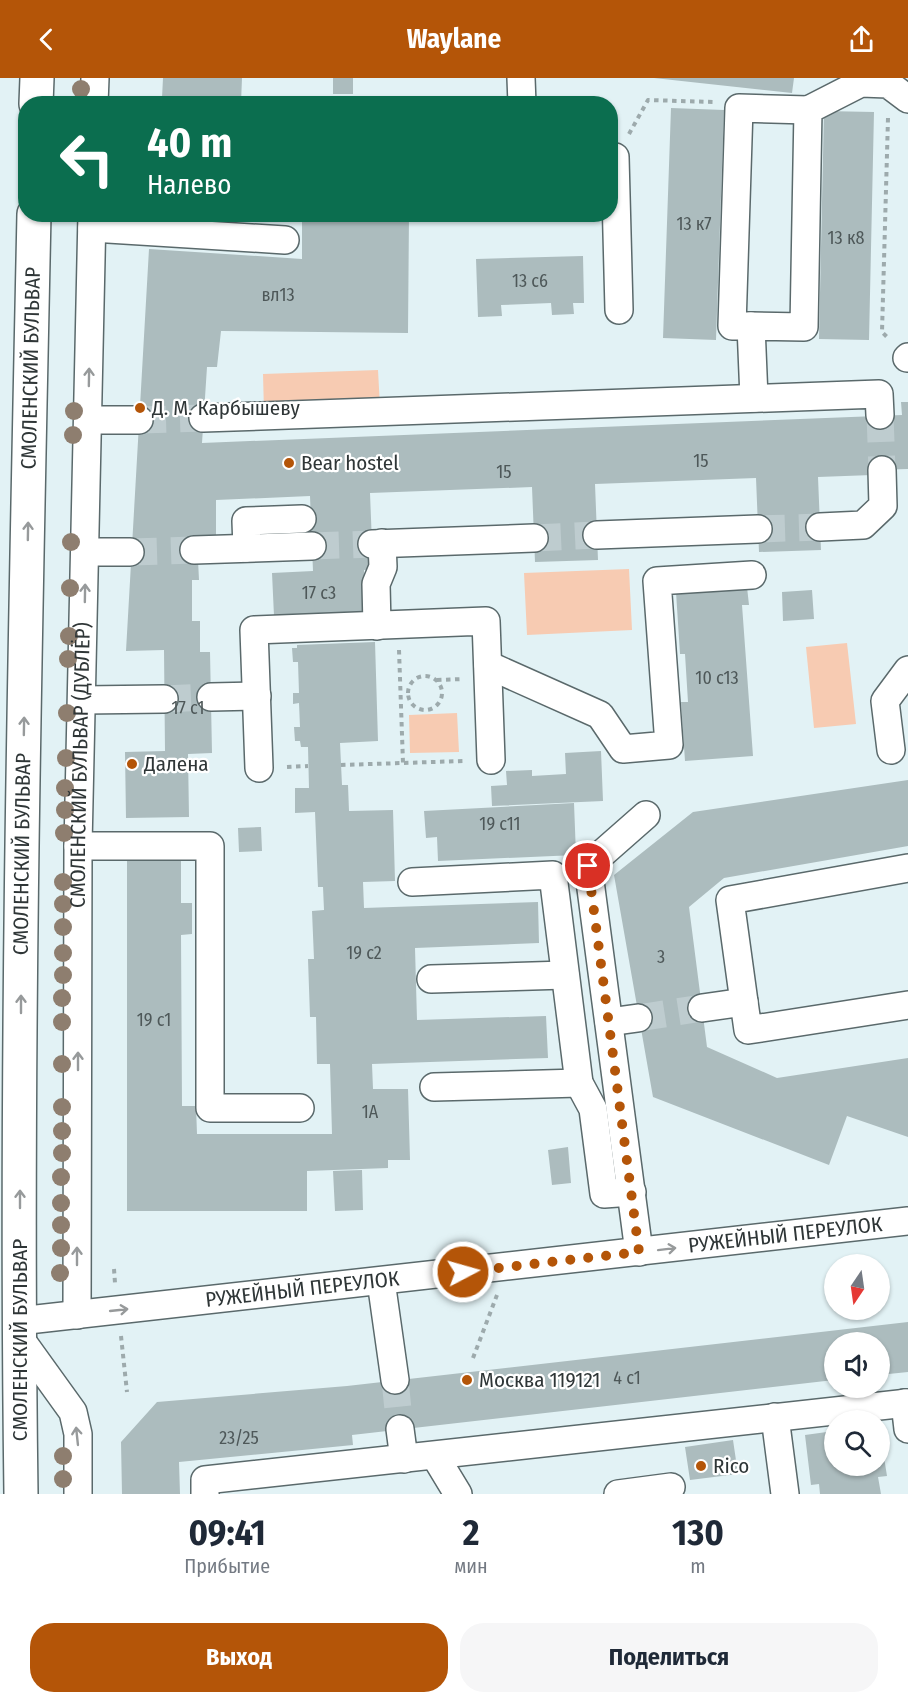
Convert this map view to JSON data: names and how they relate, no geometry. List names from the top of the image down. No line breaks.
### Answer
{"streets":{"main road":["СМОЛЕНСКИЙ БУЛЬВАР"],"street":["СМОЛЕНСКИЙ БУЛЬВАР (ДУБЛЁР)","РУЖЕЙНЫЙ ПЕРЕУЛОК"]},"crossings":[["СМОЛЕНСКИЙ БУЛЬВАР","РУЖЕЙНЫЙ ПЕРЕУЛОК"],["СМОЛЕНСКИЙ БУЛЬВАР (ДУБЛЁР)","РУЖЕЙНЫЙ ПЕРЕУЛОК"]],"one_way":["СМОЛЕНСКИЙ БУЛЬВАР","СМОЛЕНСКИЙ БУЛЬВАР (ДУБЛЁР)"],"places":["Д. М. Карбышеву","Bear hostel","Далена","Москва 119121","Rico"],"house_numbers":["13 к7","13 к8","13 с6","вл13","15","15","17 с3","10 с13","17 с1","19 с11","19 с2","3","19 с1","1А","4 с1","23/25"],"north":"bottom","page":{"header":"Waylane","turn":["40 m","Налево"],"eta":["09:41","Прибытие","2","мин","130","m"],"buttons":["Выход","Поделиться"]}}
